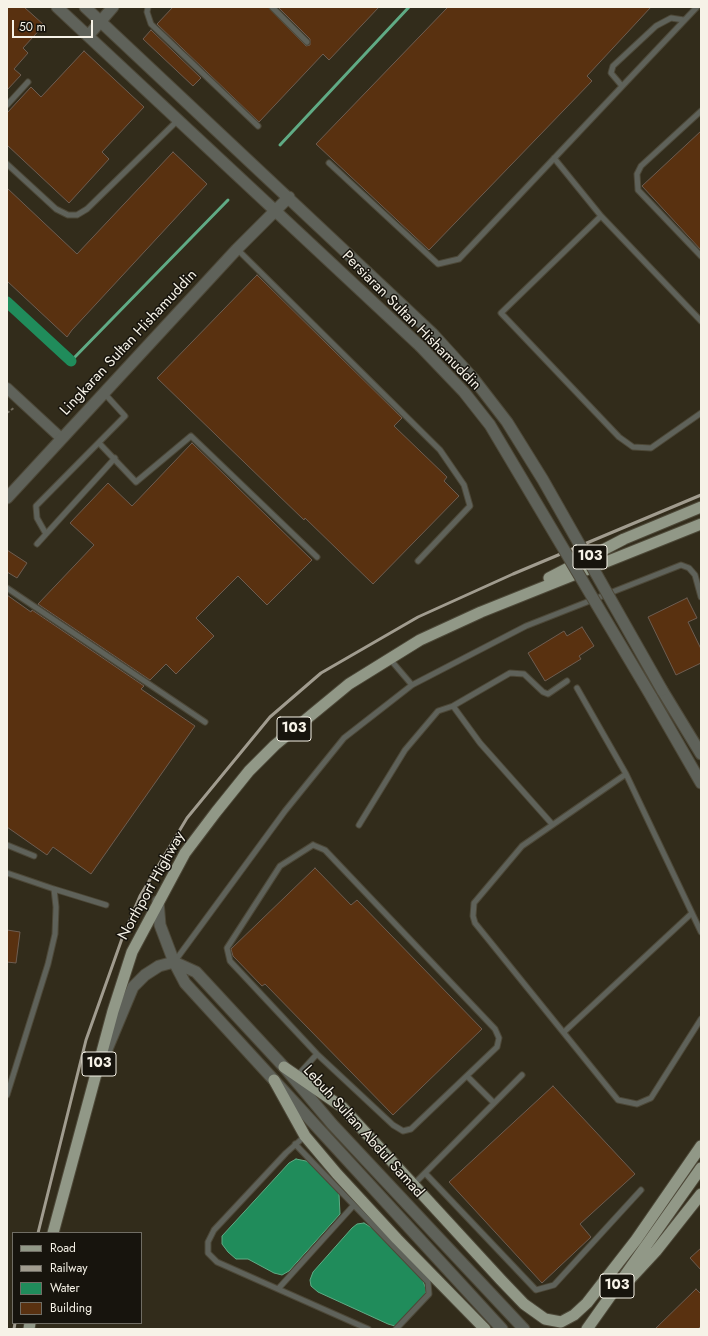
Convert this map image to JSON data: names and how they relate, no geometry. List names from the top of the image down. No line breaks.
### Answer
{"streets":{"main road":["103","Northport Highway"],"street":["Persiaran Sultan Hishamuddin","Lingkaran Sultan Hishamuddin","Lebuh Sultan Abdul Samad"]},"crossings":[["Persiaran Sultan Hishamuddin","Lingkaran Sultan Hishamuddin"],["103","Northport Highway"],["Northport Highway","Lebuh Sultan Abdul Samad"]],"legend":["Road","Railway","Water","Building"],"scale_bar":"50 m"}
